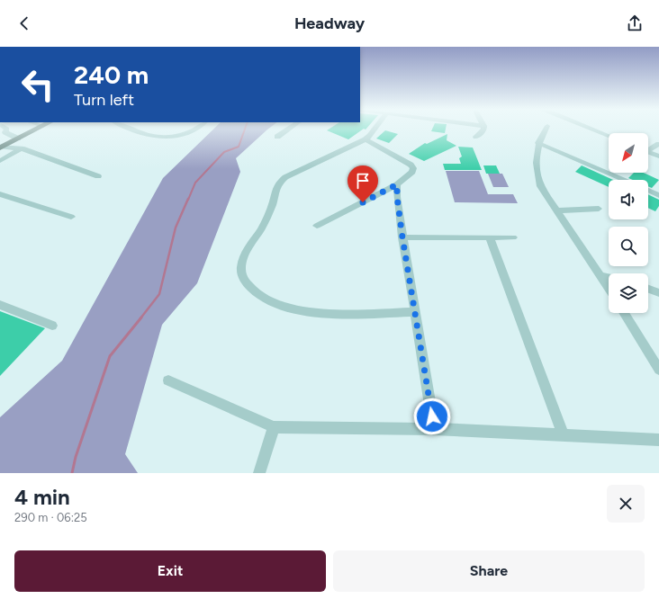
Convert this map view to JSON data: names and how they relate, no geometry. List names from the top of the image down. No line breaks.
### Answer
{"north":"bottom left","page":{"header":"Headway","turn":["240 m","Turn left"],"heading":["4 min","290 m · 06:25"],"buttons":["Exit","Share"]}}
